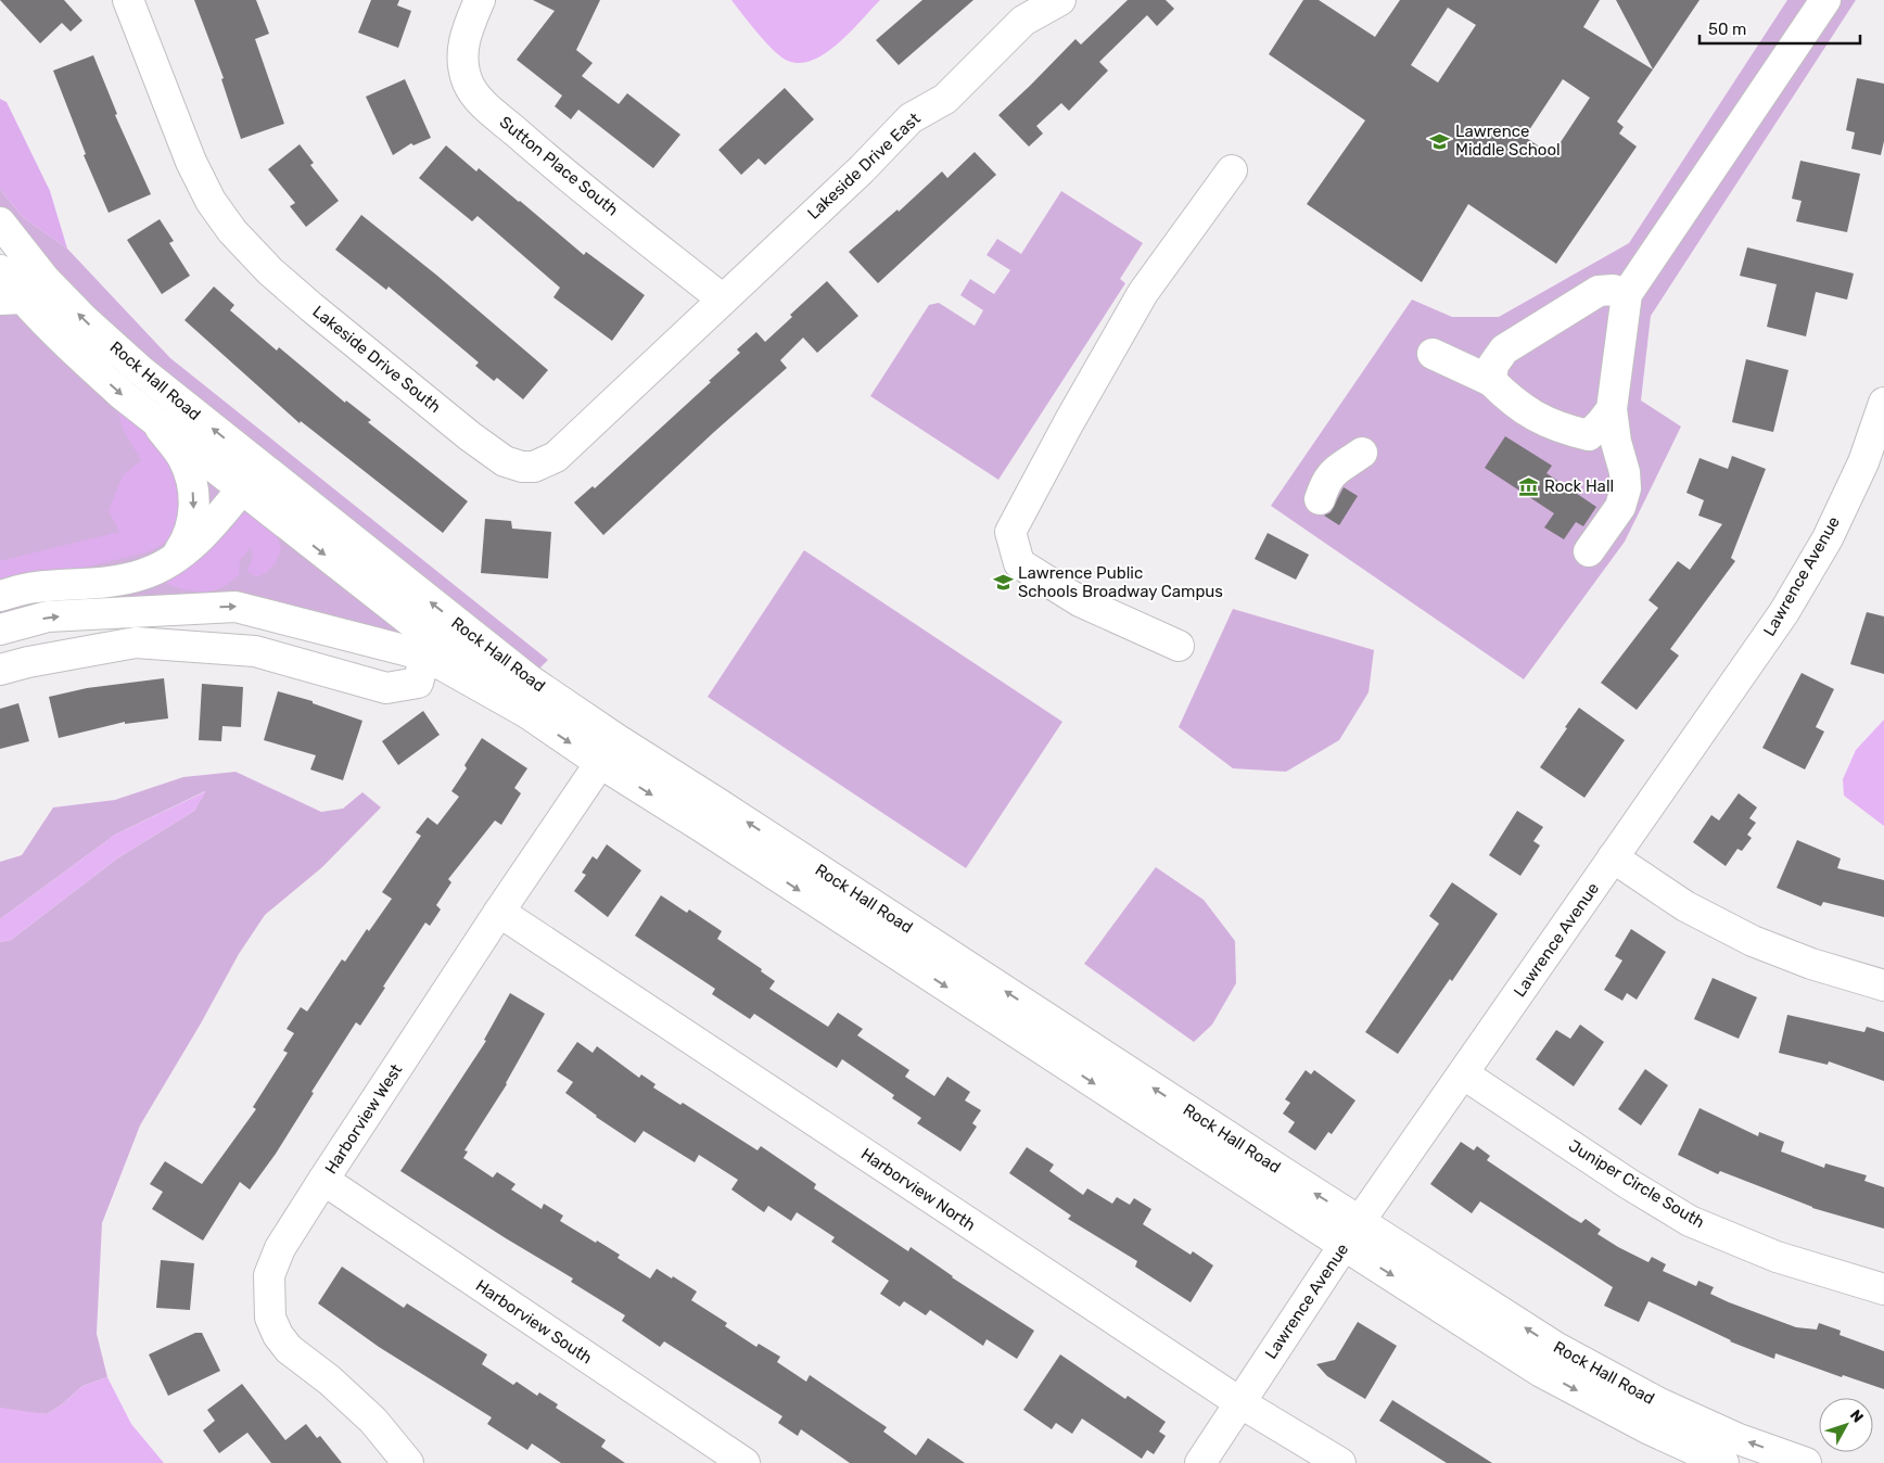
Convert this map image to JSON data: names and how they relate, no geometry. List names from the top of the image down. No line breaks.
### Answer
{"streets":{"main road":["Sutton Place South","Lakeside Drive East","Lakeside Drive South","Rock Hall Road","Lawrence Avenue","Harborview West","Juniper Circle South","Harborview North","Harborview South"]},"crossings":[["Sutton Place South","Lakeside Drive East"],["Sutton Place South","Lakeside Drive South"],["Lakeside Drive East","Lakeside Drive South"],["Rock Hall Road","Lawrence Avenue"],["Rock Hall Road","Harborview West"],["Lawrence Avenue","Juniper Circle South"],["Lawrence Avenue","Harborview North"],["Harborview West","Harborview North"],["Harborview West","Harborview South"]],"places":{"school or university":["Lawrence Middle School","Lawrence Public Schools Broadway Campus"],"museum":["Rock Hall"]},"scale_bar":"50 m","north":"top right"}
